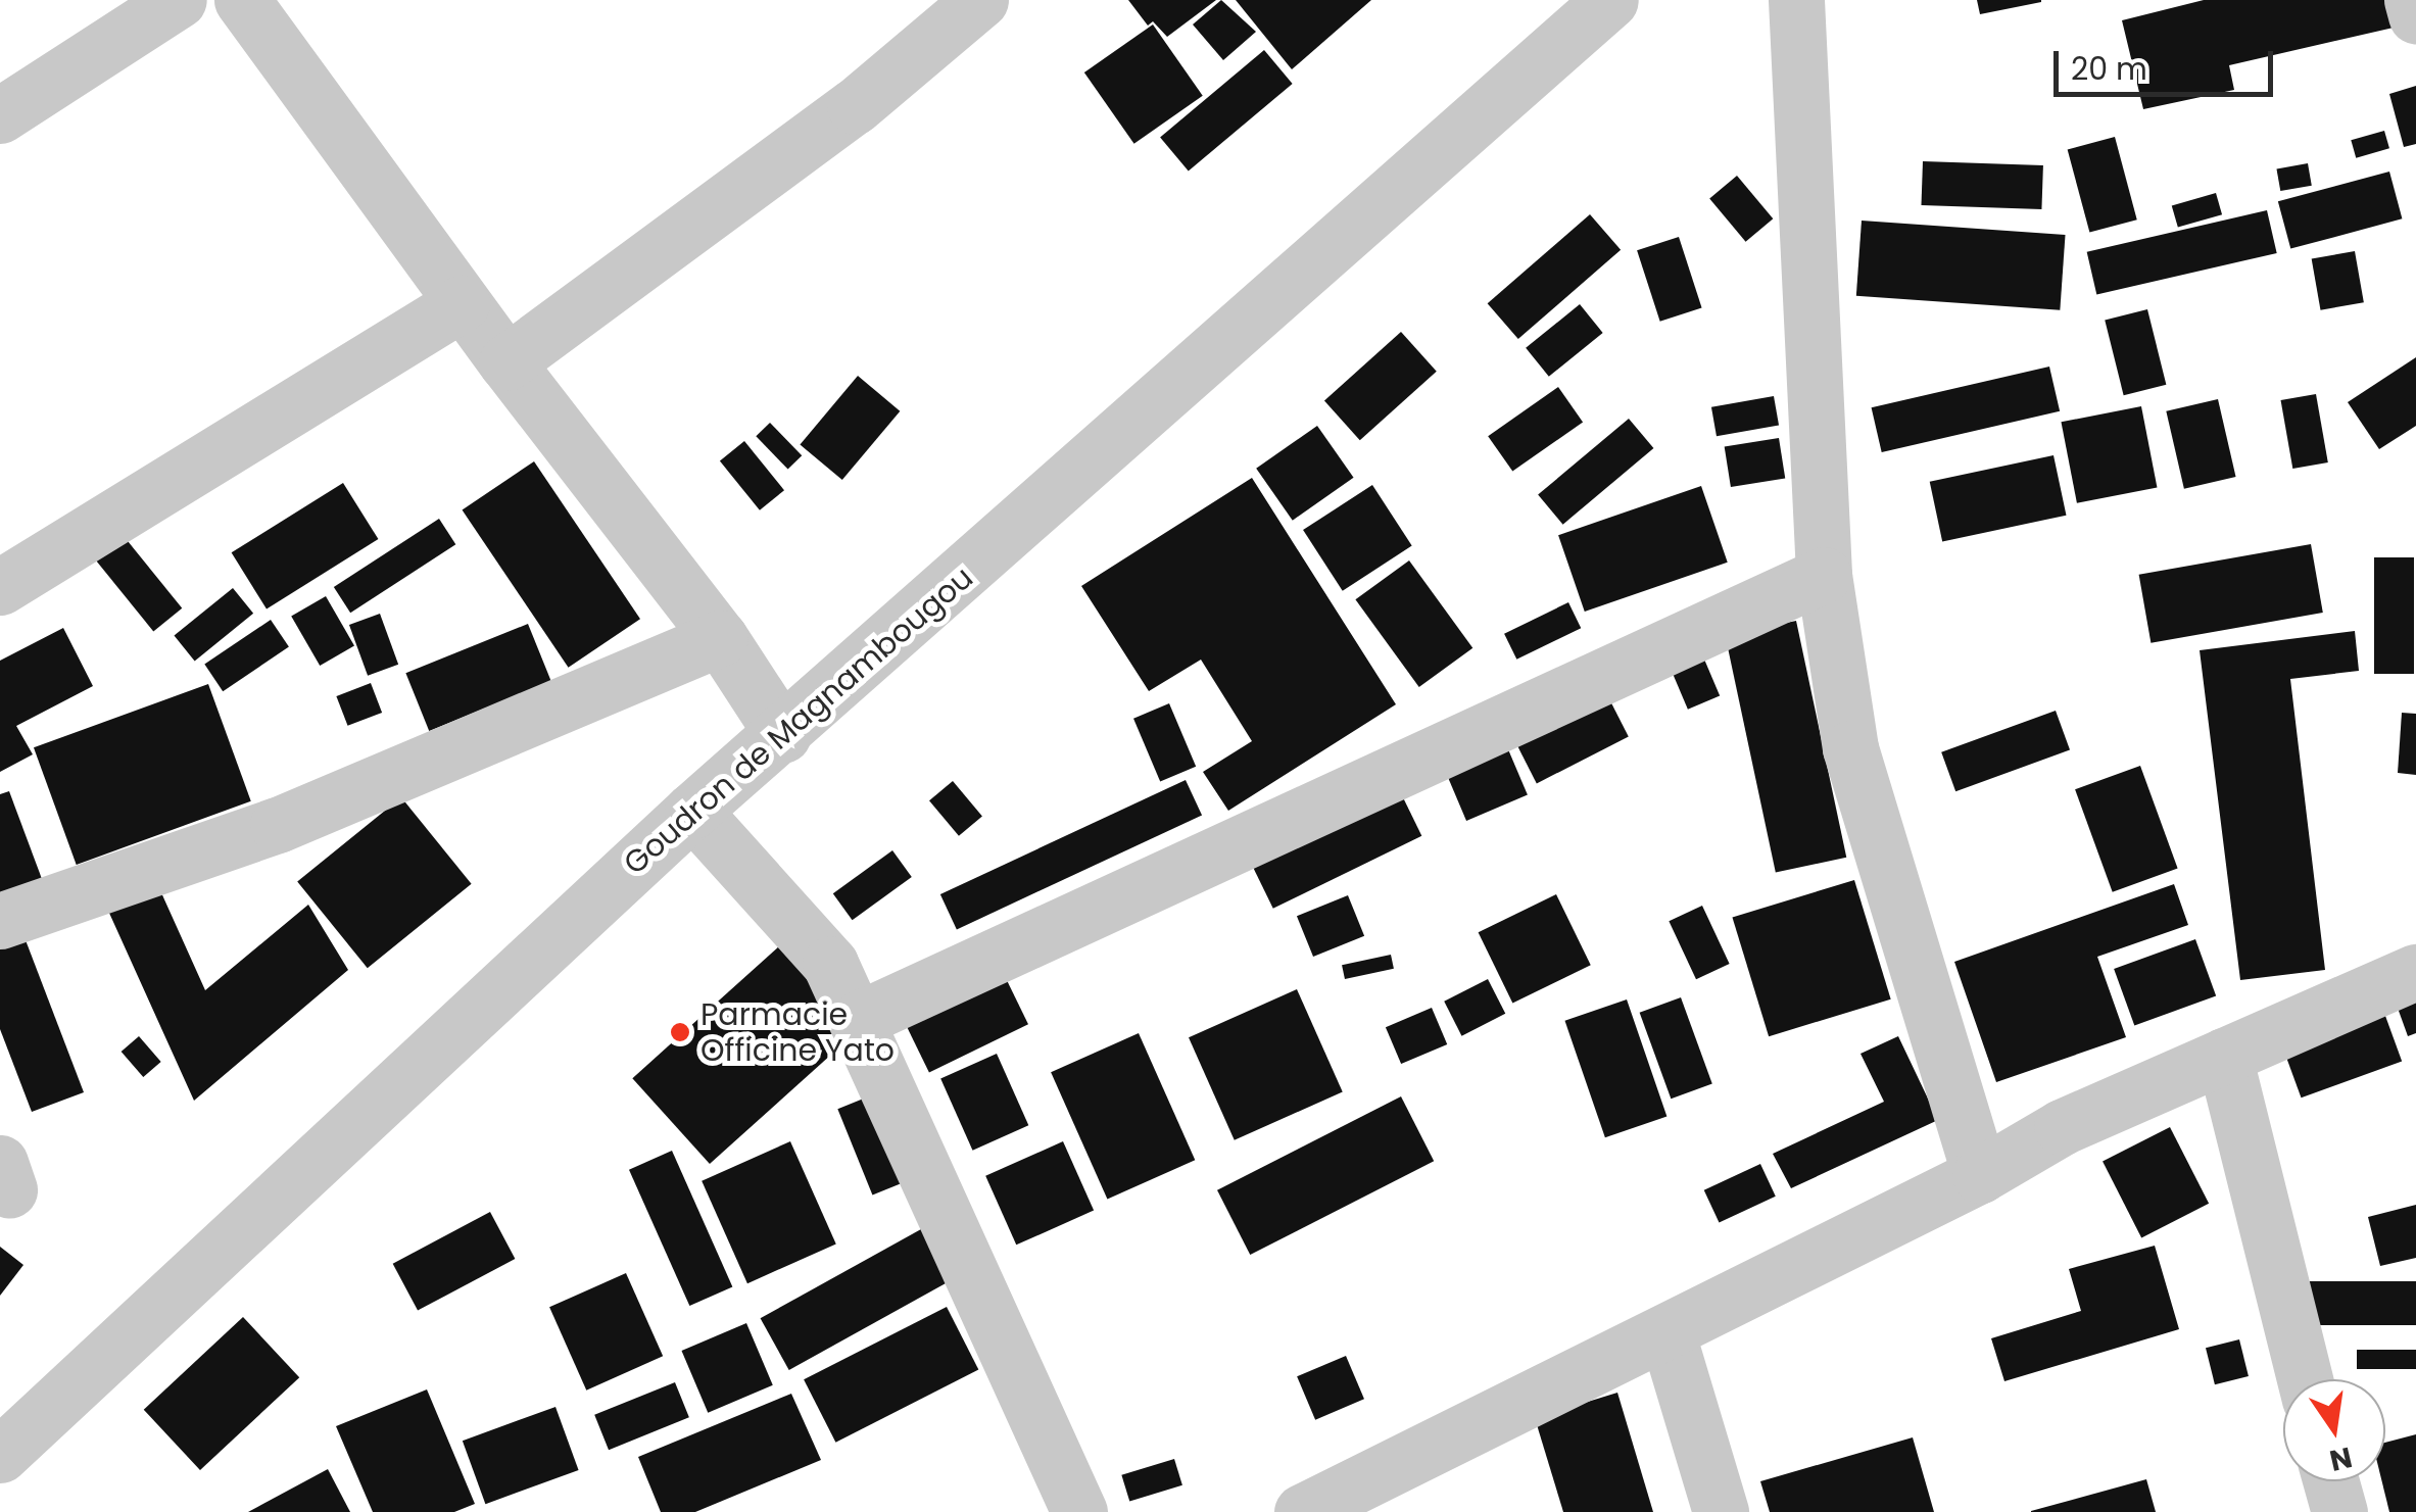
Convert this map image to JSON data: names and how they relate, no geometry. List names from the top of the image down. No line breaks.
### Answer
{"streets":{"street":["Goudron de Magnambougou"]},"places":["Parmacie Officine Yato"],"scale_bar":"20 m","north":"bottom"}
